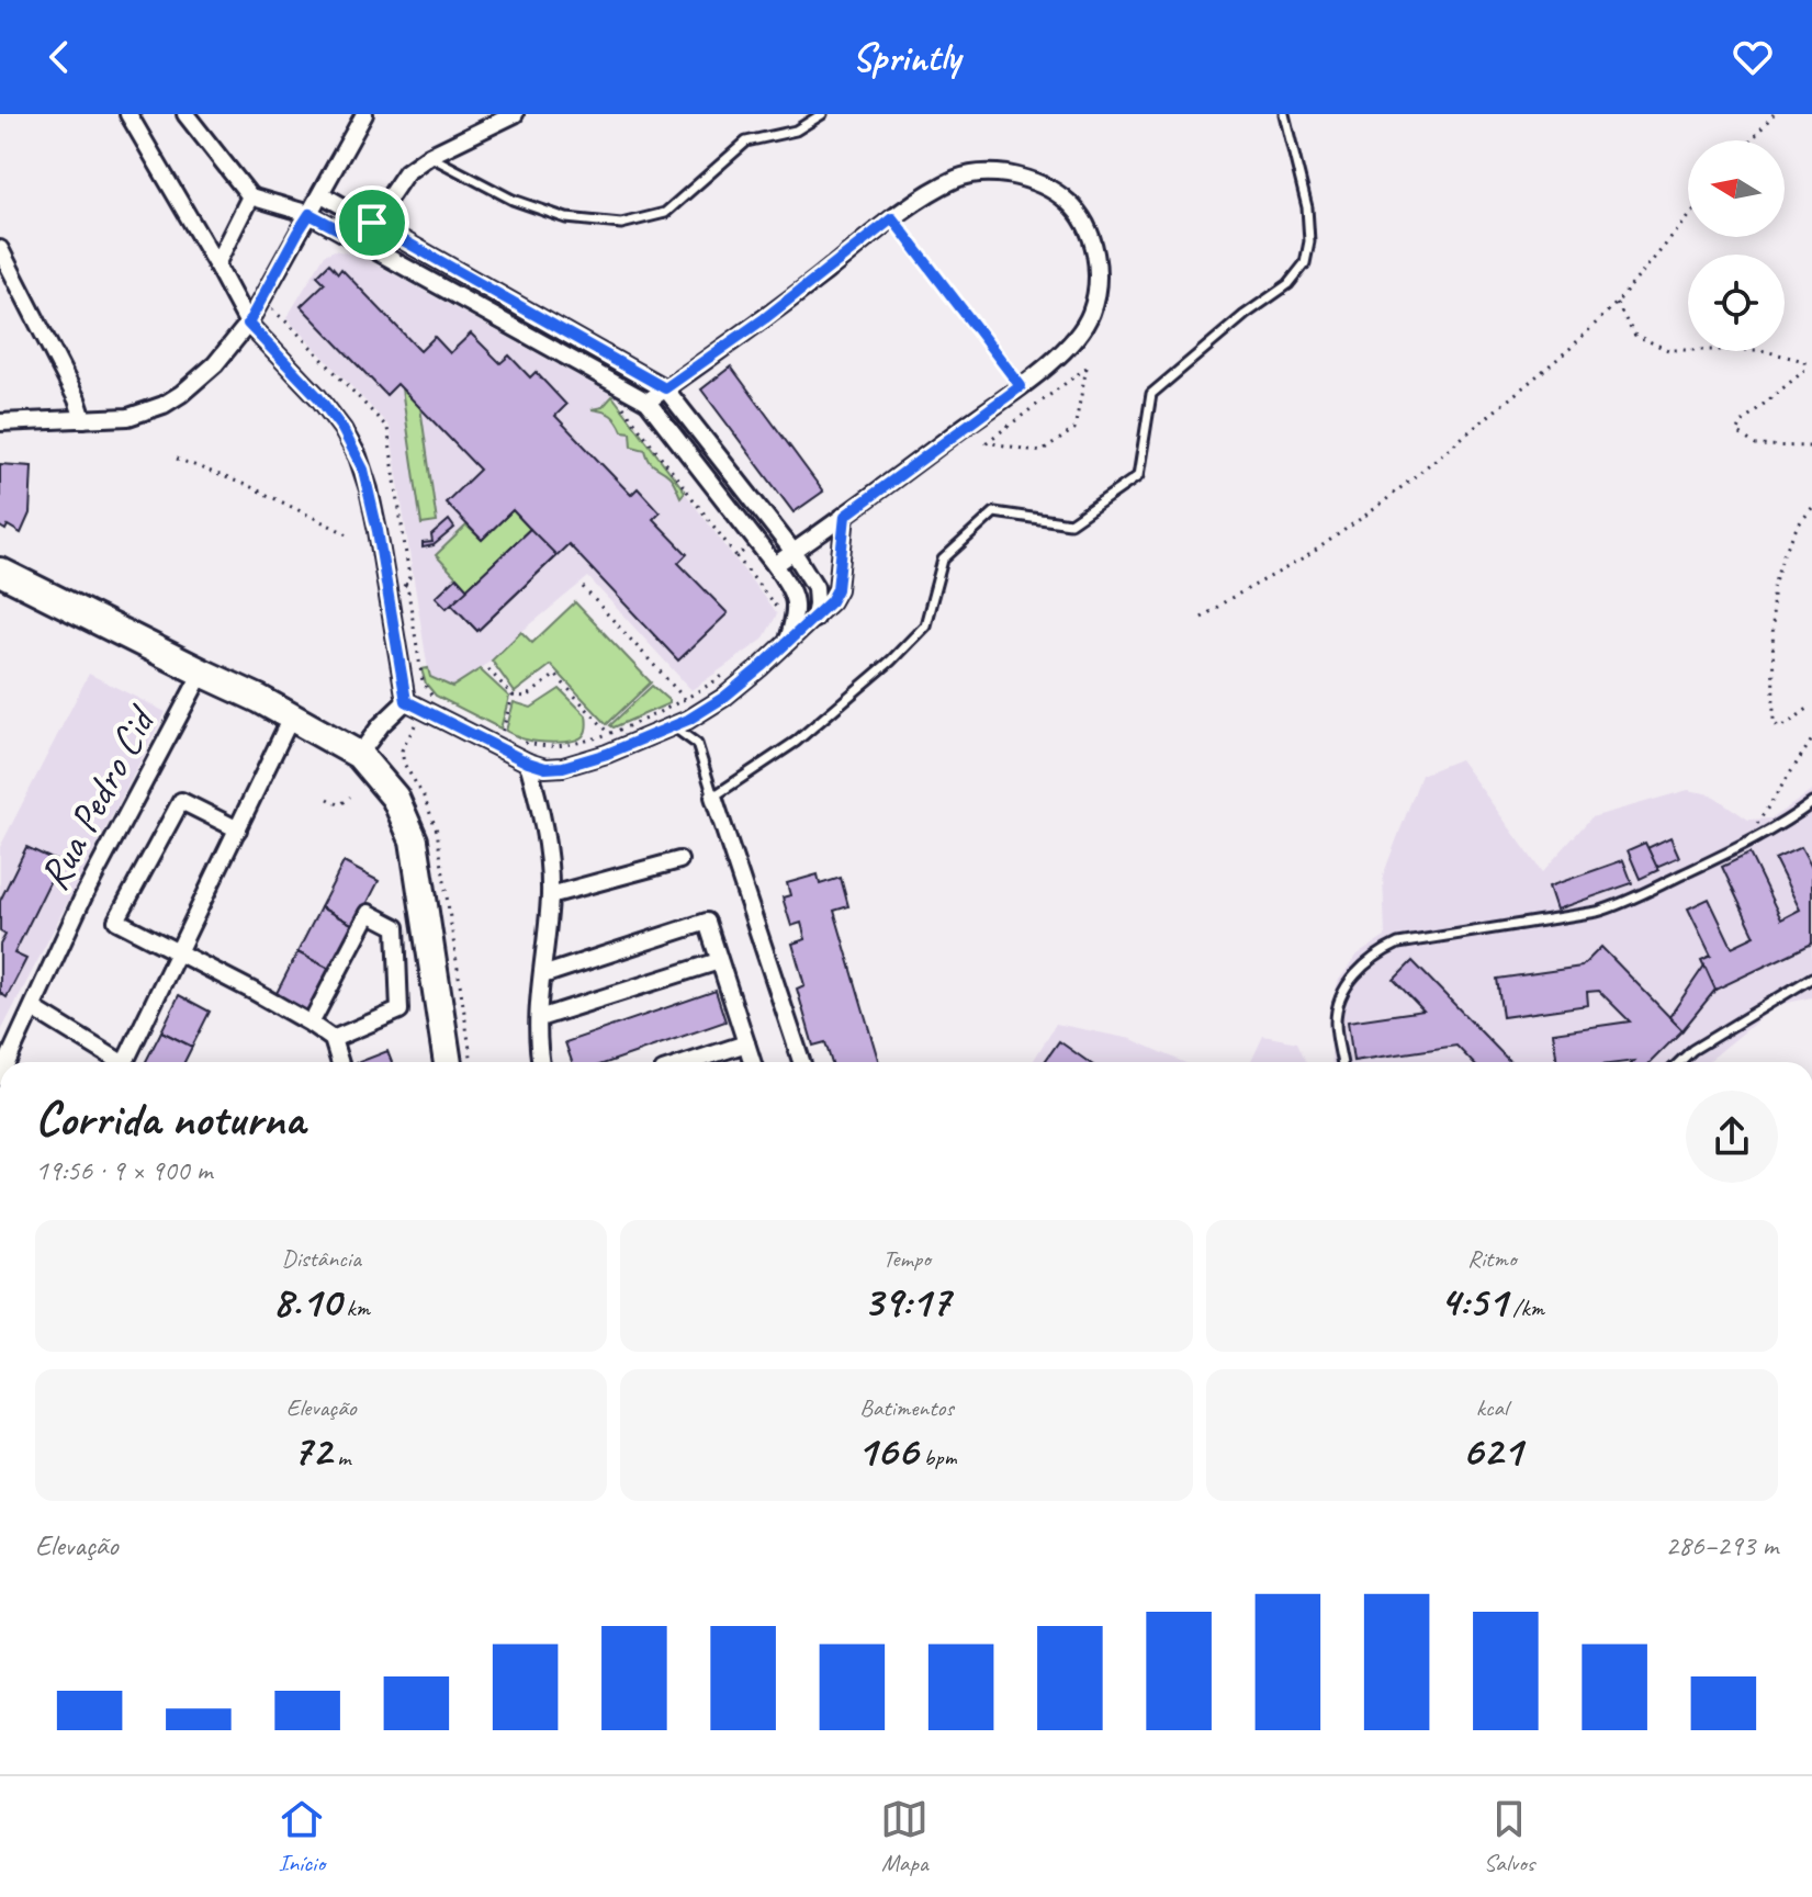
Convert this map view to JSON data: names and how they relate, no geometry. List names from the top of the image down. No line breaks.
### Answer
{"streets":{"street":["Rua Pedro Cid"]},"north":"left","page":{"header":"Sprintly","heading":["Corrida noturna","19:56 · 9 × 900 m"],"stats":[["Distância","8.10 km"],["Tempo","39:17"],["Ritmo","4:51 /km"],["Elevação","72 m"],["Batimentos","166 bpm"],["kcal","621"]],"chart":["Elevação","286–293 m"],"tabs":["Início","Mapa","Salvos"]}}
